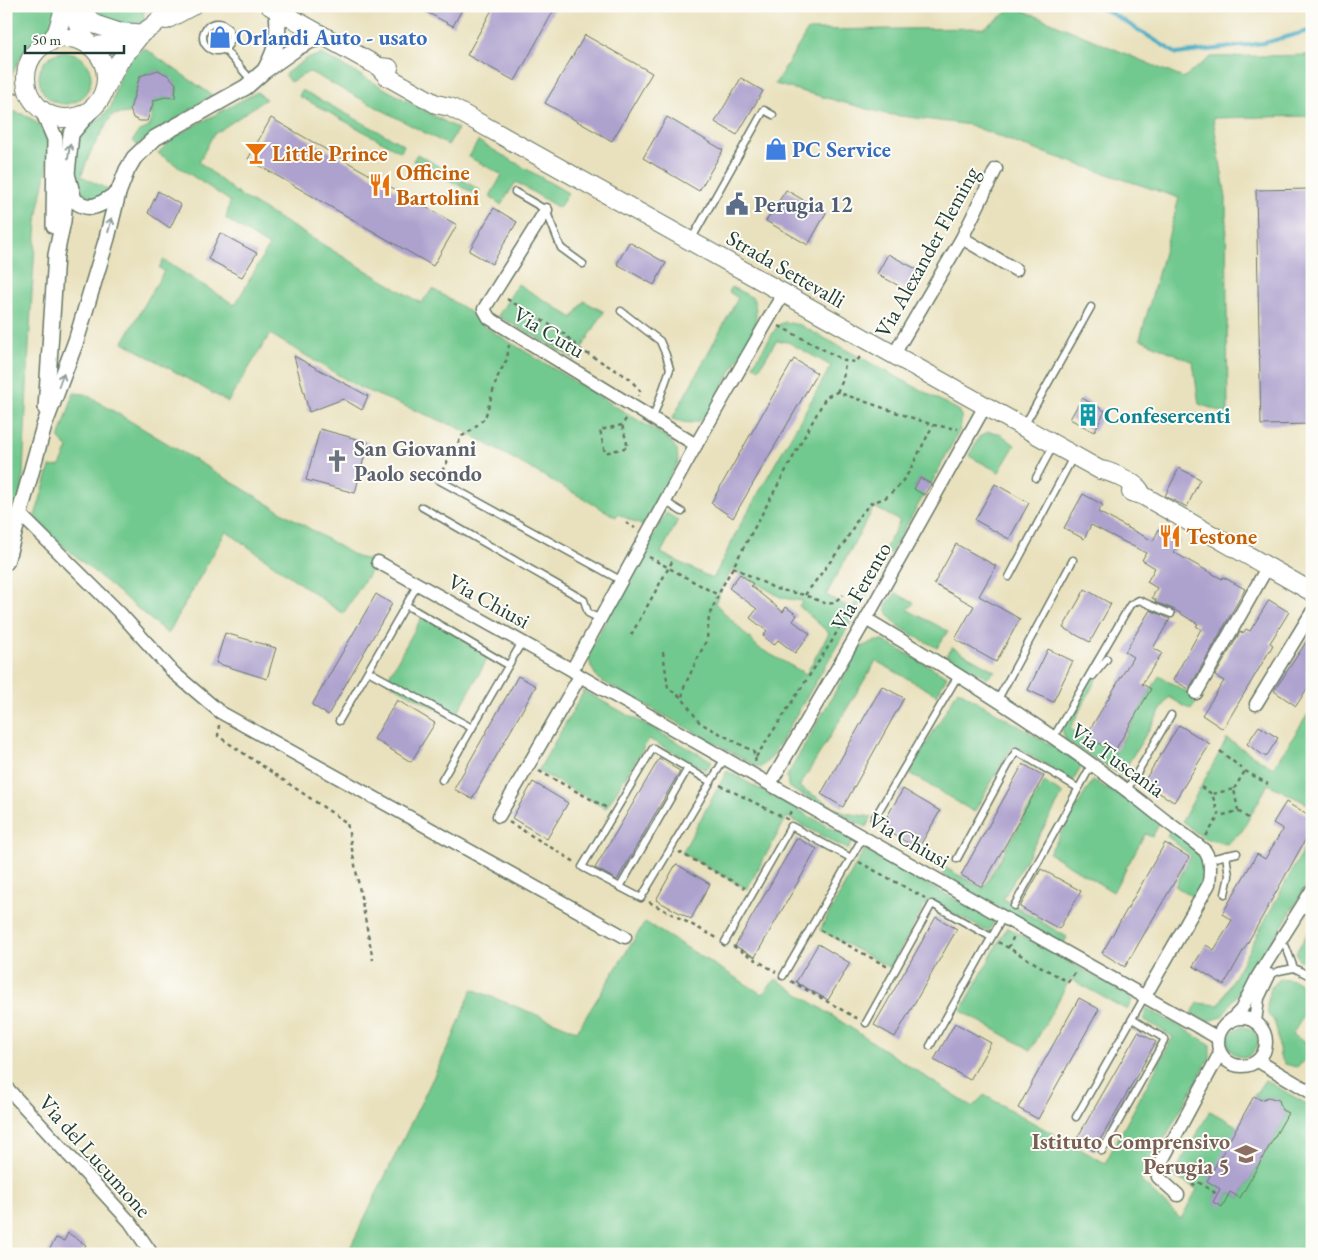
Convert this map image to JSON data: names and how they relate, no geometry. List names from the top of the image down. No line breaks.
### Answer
{"streets":{"main road":["Strada Settevalli"],"street":["Via Alexander Fleming","Via Cutu","Via Ferento","Via Chiusi","Via Tuscania","Via del Lucumone"]},"crossings":[["Via Alexander Fleming","Strada Settevalli"],["Strada Settevalli","Via Ferento"],["Via Ferento","Via Chiusi"],["Via Ferento","Via Tuscania"]],"places":{"shop":["Orlandi Auto - usato","PC Service"],"bar":["Little Prince"],"restaurant":["Officine Bartolini","Testone"],"public building":["Perugia 12"],"building":["Confesercenti"],"church":["San Giovanni Paolo secondo"],"school or university":["Istituto Comprensivo Perugia 5"]},"scale_bar":"50 m"}
